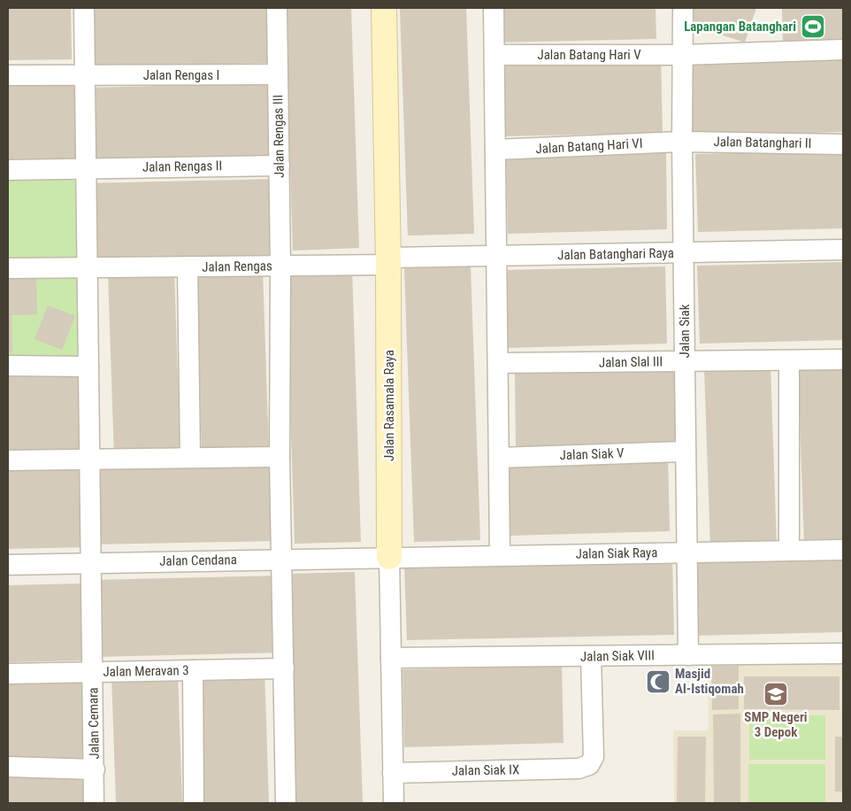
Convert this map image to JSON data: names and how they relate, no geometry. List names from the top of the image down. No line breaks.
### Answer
{"streets":{"street":["Jalan Batang Hari V","Jalan Rengas I","Jalan Rengas III","Jalan Batanghari II","Jalan Batang Hari VI","Jalan Rengas II","Jalan Batanghari Raya","Jalan Rengas","Jalan Siak","Jalan Slal III","Jalan Rasamala Raya","Jalan Siak V","Jalan Siak Raya","Jalan Cendana","Jalan Siak VIII","Jalan Meravan 3","Jalan Cemara","Jalan Siak IX"]},"crossings":[["Jalan Batang Hari V","Jalan Siak"],["Jalan Rengas I","Jalan Rengas III"],["Jalan Rengas I","Jalan Cemara"],["Jalan Rengas III","Jalan Rengas II"],["Jalan Rengas III","Jalan Rengas"],["Jalan Rengas III","Jalan Cendana"],["Jalan Rengas III","Jalan Meravan 3"],["Jalan Batanghari II","Jalan Batang Hari VI"],["Jalan Batanghari II","Jalan Siak"],["Jalan Batang Hari VI","Jalan Siak"],["Jalan Rengas II","Jalan Cemara"],["Jalan Batanghari Raya","Jalan Rengas"],["Jalan Batanghari Raya","Jalan Siak"],["Jalan Batanghari Raya","Jalan Rasamala Raya"],["Jalan Rengas","Jalan Rasamala Raya"],["Jalan Rengas","Jalan Cemara"],["Jalan Siak","Jalan Slal III"],["Jalan Siak","Jalan Siak V"],["Jalan Siak","Jalan Siak Raya"],["Jalan Siak","Jalan Siak VIII"],["Jalan Rasamala Raya","Jalan Siak Raya"],["Jalan Rasamala Raya","Jalan Cendana"],["Jalan Rasamala Raya","Jalan Siak VIII"],["Jalan Rasamala Raya","Jalan Siak IX"],["Jalan Siak Raya","Jalan Cendana"],["Jalan Cendana","Jalan Cemara"],["Jalan Siak VIII","Jalan Siak IX"],["Jalan Meravan 3","Jalan Cemara"]],"places":{"sports":["Lapangan Batanghari"],"mosque":["Masjid Al-Istiqomah"],"school or university":["SMP Negeri 3 Depok"]}}
